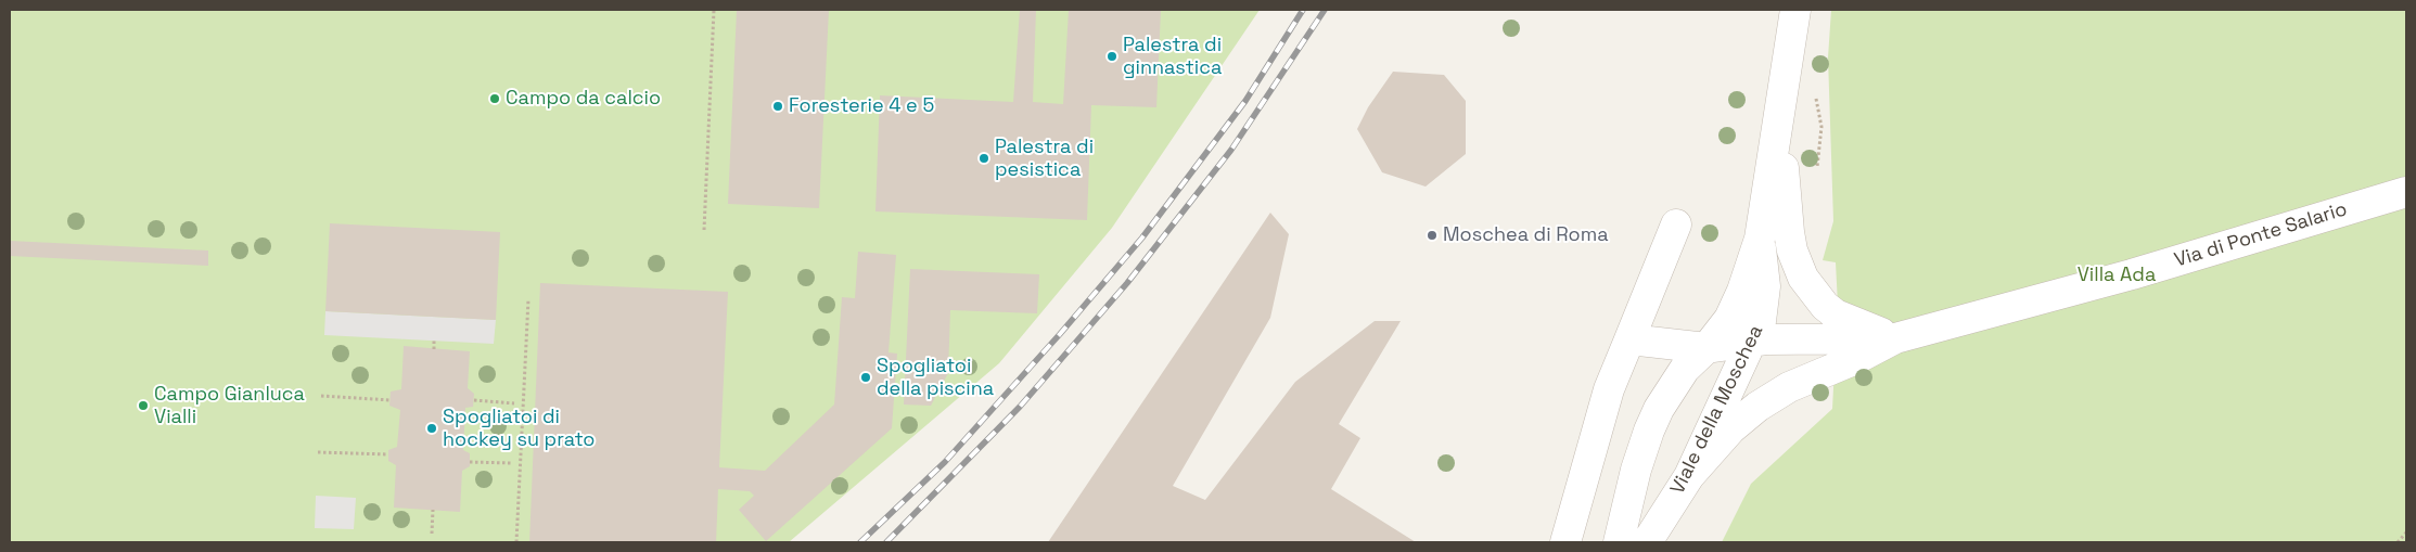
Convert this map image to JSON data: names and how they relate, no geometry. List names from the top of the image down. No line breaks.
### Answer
{"streets":{"street":["Via di Ponte Salario","Viale della Moschea"]},"parks":["Villa Ada"],"places":["Palestra di ginnastica","Campo da calcio","Foresterie 4 e 5","Palestra di pesistica","Moschea di Roma","Spogliatoi della piscina","Campo Gianluca Vialli","Spogliatoi di hockey su prato"]}
